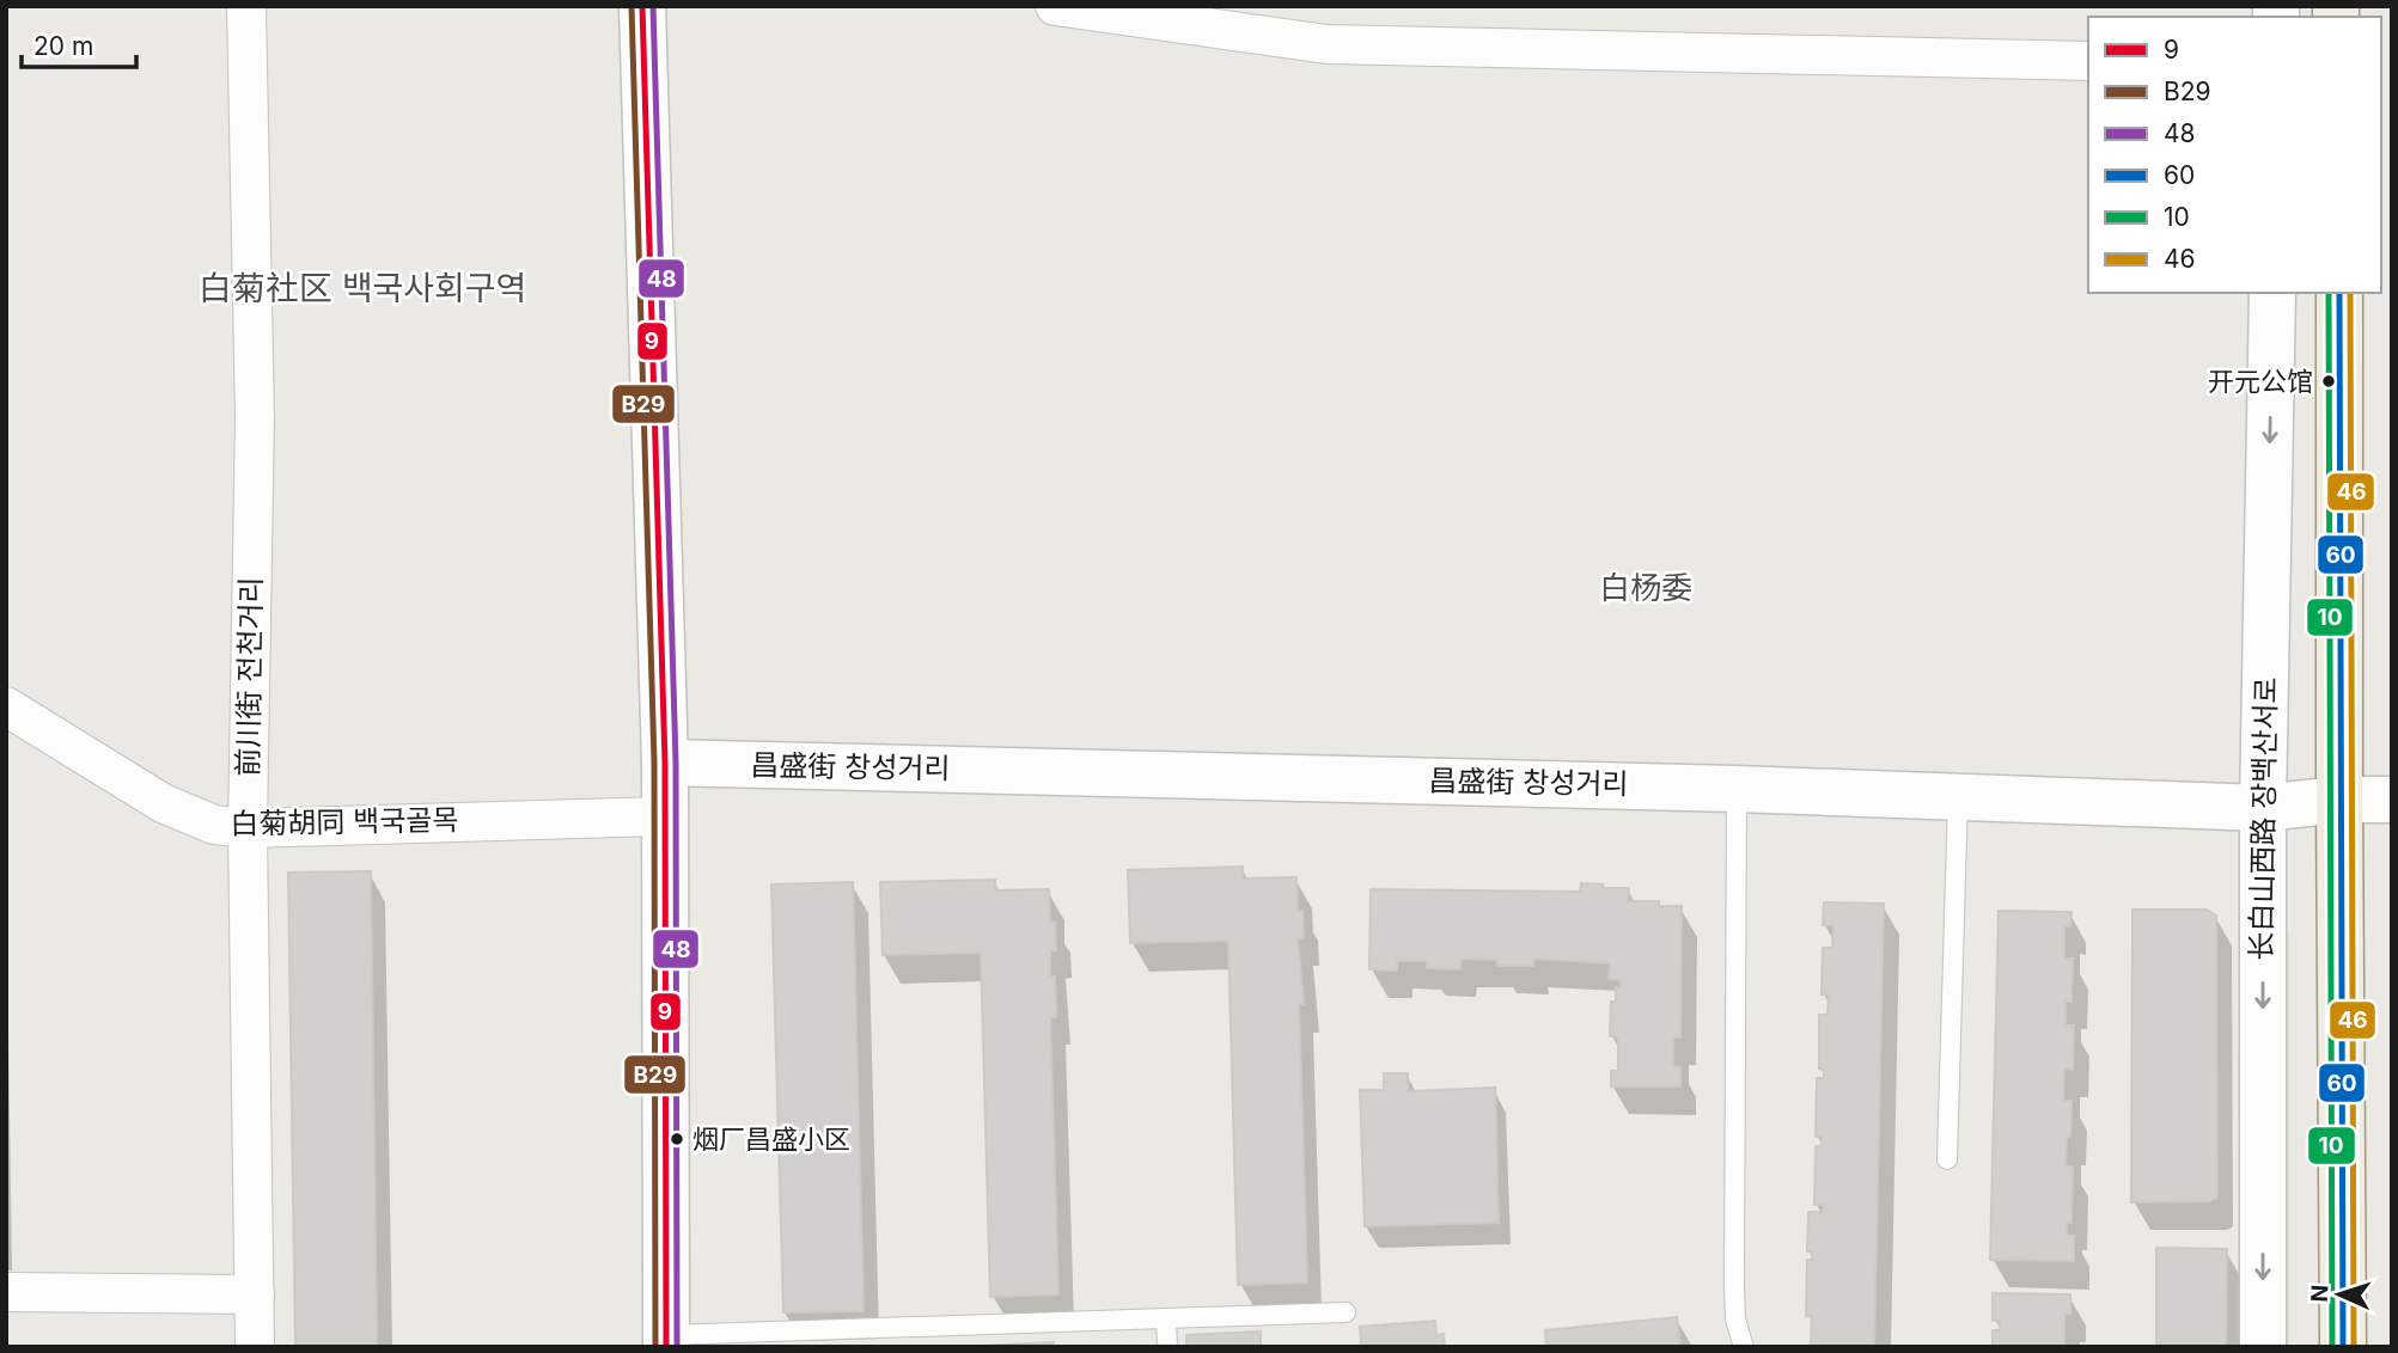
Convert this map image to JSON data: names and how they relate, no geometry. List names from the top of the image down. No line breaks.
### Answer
{"streets":{"street":["前川街 전천거리","昌盛街 창성거리","长白山西路 장백산서로","白菊胡同 백국골목"]},"crossings":[["前川街 전천거리","白菊胡同 백국골목"],["昌盛街 창성거리","长白山西路 장백산서로"]],"one_way":["长白山西路 장백산서로"],"districts":["白菊社区 백국사회구역","白杨委"],"places":["开元公馆","烟厂昌盛小区"],"lines":["transit line 9","transit line B29","transit line 48","transit line 60","transit line 10","transit line 46"],"legend":["9","B29","48","60","10","46"],"scale_bar":"20 m","north":"left"}
